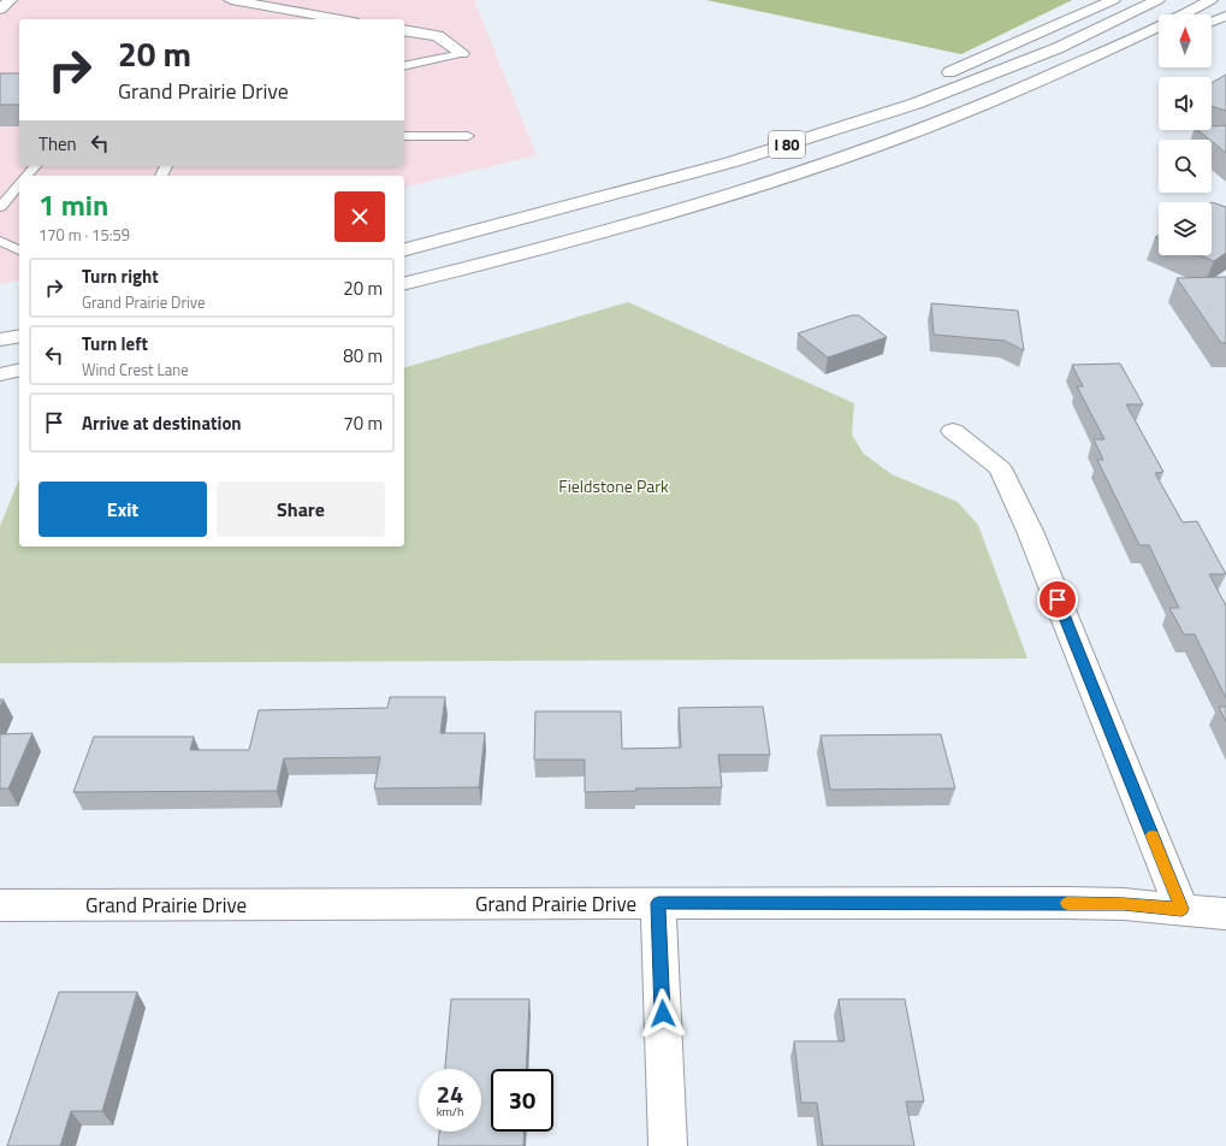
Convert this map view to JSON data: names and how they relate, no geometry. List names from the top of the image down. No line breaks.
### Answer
{"streets":{"main road":["I 80","Grand Prairie Drive"]},"parks":["Fieldstone Park"],"north":"top","page":{"turn":["20 m","Grand Prairie Drive"],"then":"Then","heading":["1 min","170 m · 15:59"],"list":[{"name":"Turn right","note":"Grand Prairie Drive","value":"20 m"},{"name":"Turn left","note":"Wind Crest Lane","value":"80 m"},{"name":"Arrive at destination","value":"70 m"}],"buttons":["Exit","Share"],"speed":"24 km/h","limit":"30"}}
